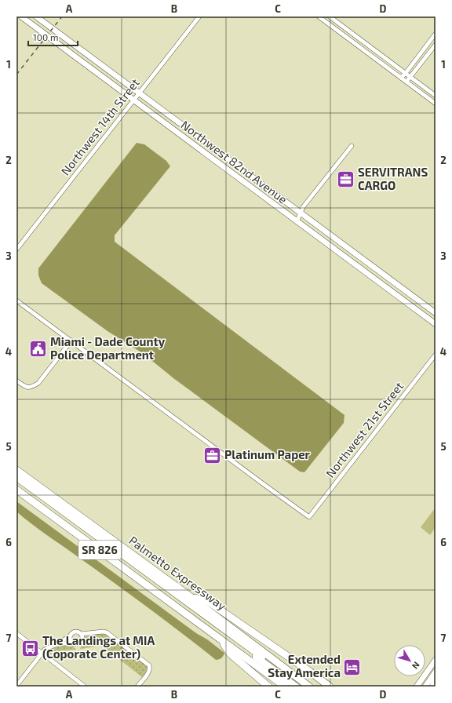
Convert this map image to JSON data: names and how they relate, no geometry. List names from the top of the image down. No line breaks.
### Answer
{"streets":{"highway":["SR 826","Palmetto Expressway"],"street":["Northwest 14th Street","Northwest 82nd Avenue","Northwest 21st Street"]},"crossings":[["Northwest 14th Street","Northwest 82nd Avenue"]],"places":{"office":["SERVITRANS CARGO","Platinum Paper"],"public building":["Miami - Dade County Police Department"],"bus stop":["The Landings at MIA (Coporate Center)"],"hotel":["Extended Stay America"]},"scale_bar":"100 m","north":"bottom right","grid":{"columns":["A","B","C","D"],"rows":["1","2","3","4","5","6","7"]}}
